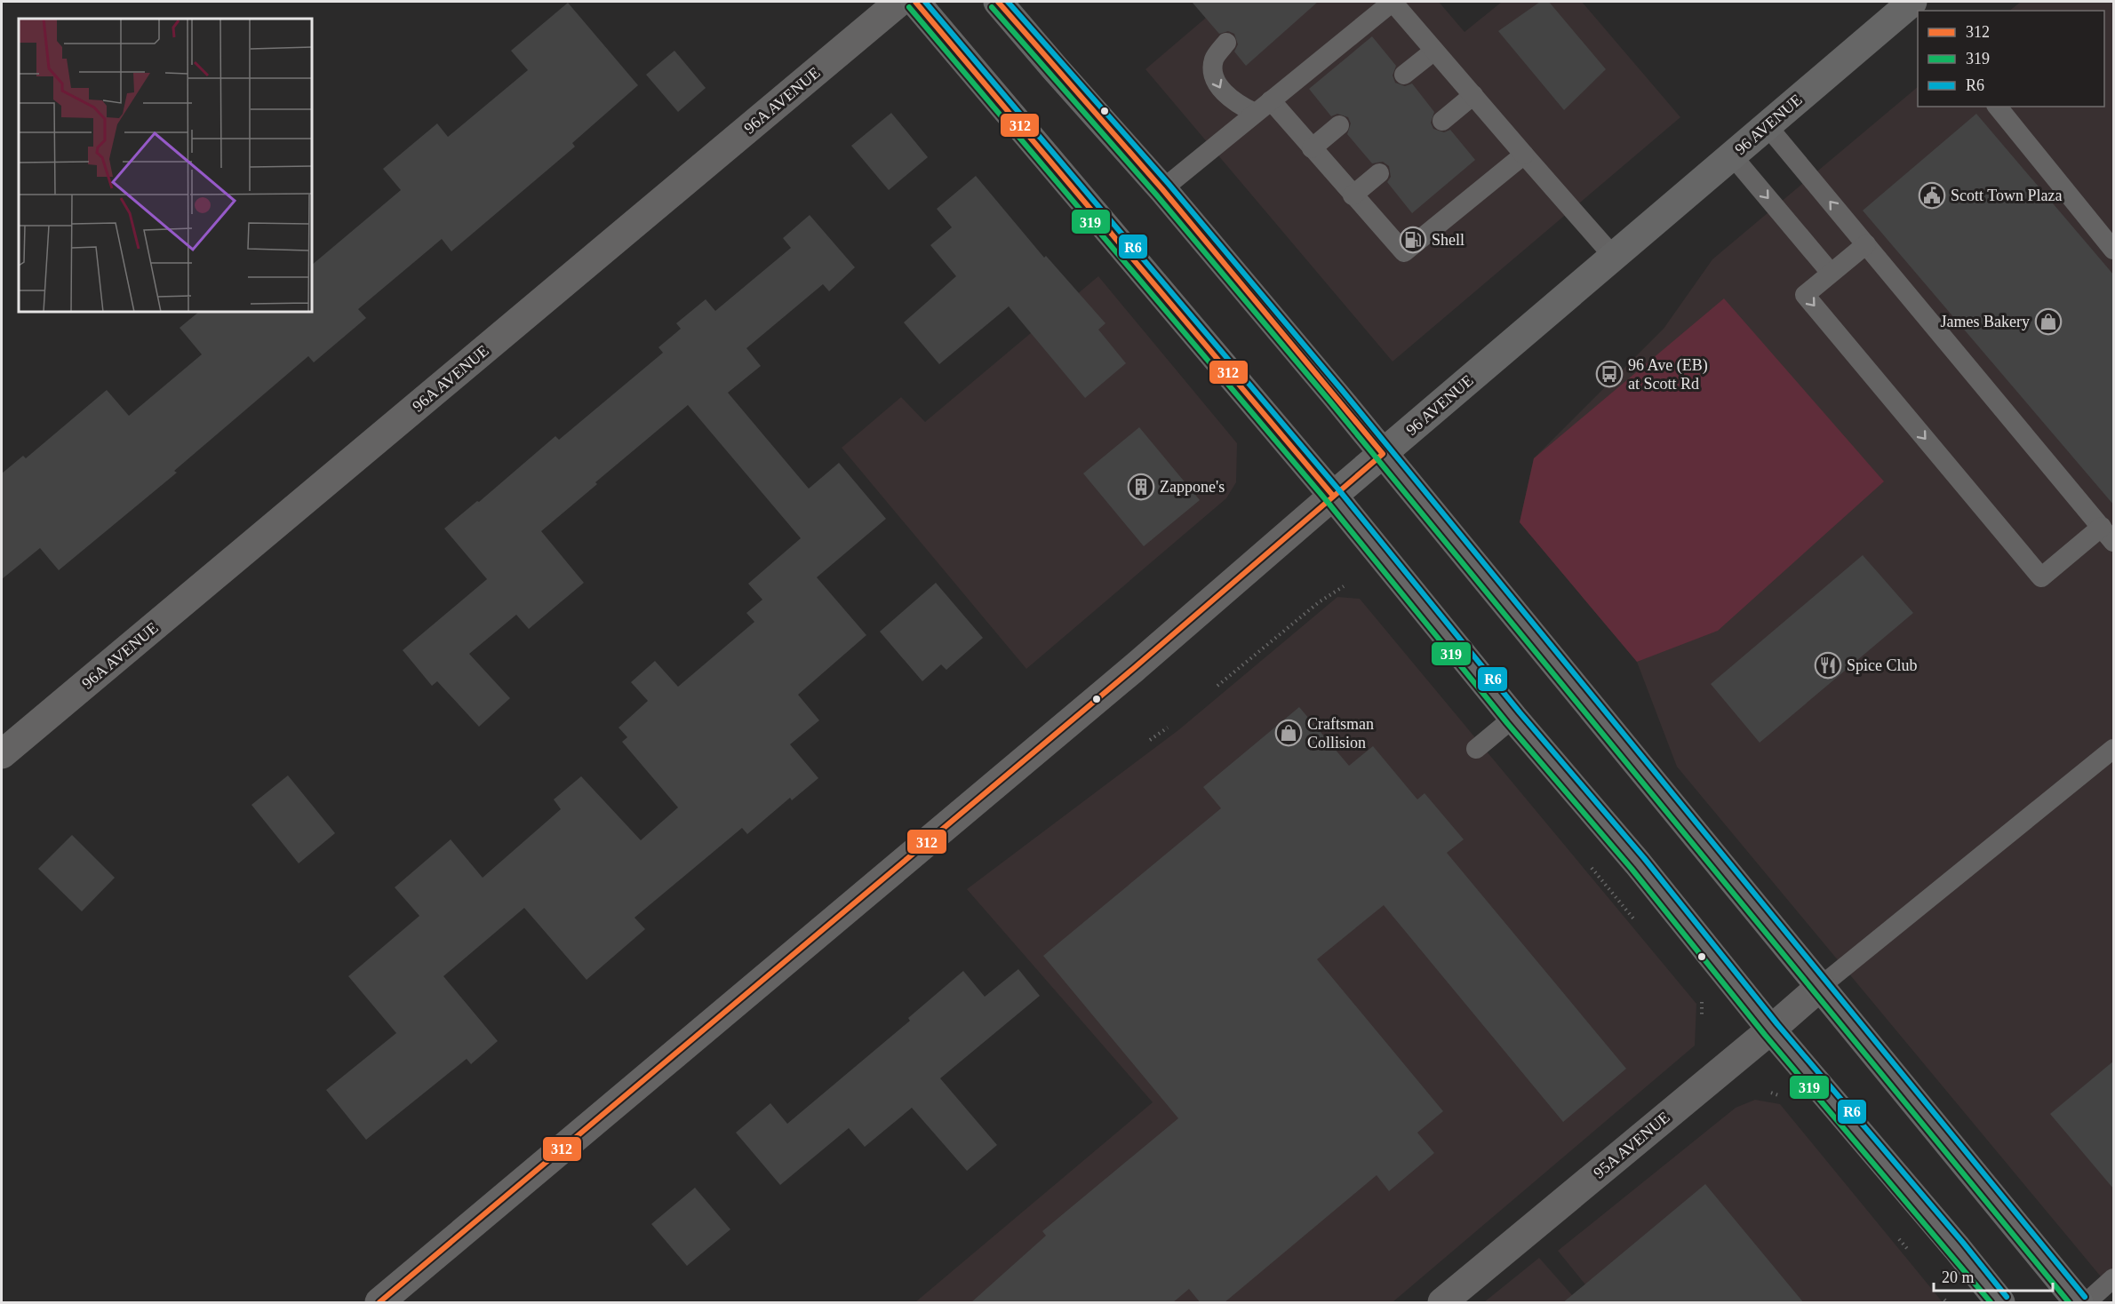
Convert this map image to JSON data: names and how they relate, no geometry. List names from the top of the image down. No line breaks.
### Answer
{"streets":{"main road":["96 AVENUE"],"street":["96A AVENUE","95A AVENUE"]},"places":{"public building":["Scott Town Plaza"],"fuel station":["Shell"],"shop":["James Bakery","Craftsman Collision"],"bus stop":["96 Ave (EB) at Scott Rd"],"building":["Zappone's"],"restaurant":["Spice Club"]},"lines":["transit line 312","transit line R6","transit line 319"],"legend":["312","319","R6"],"scale_bar":"20 m"}
